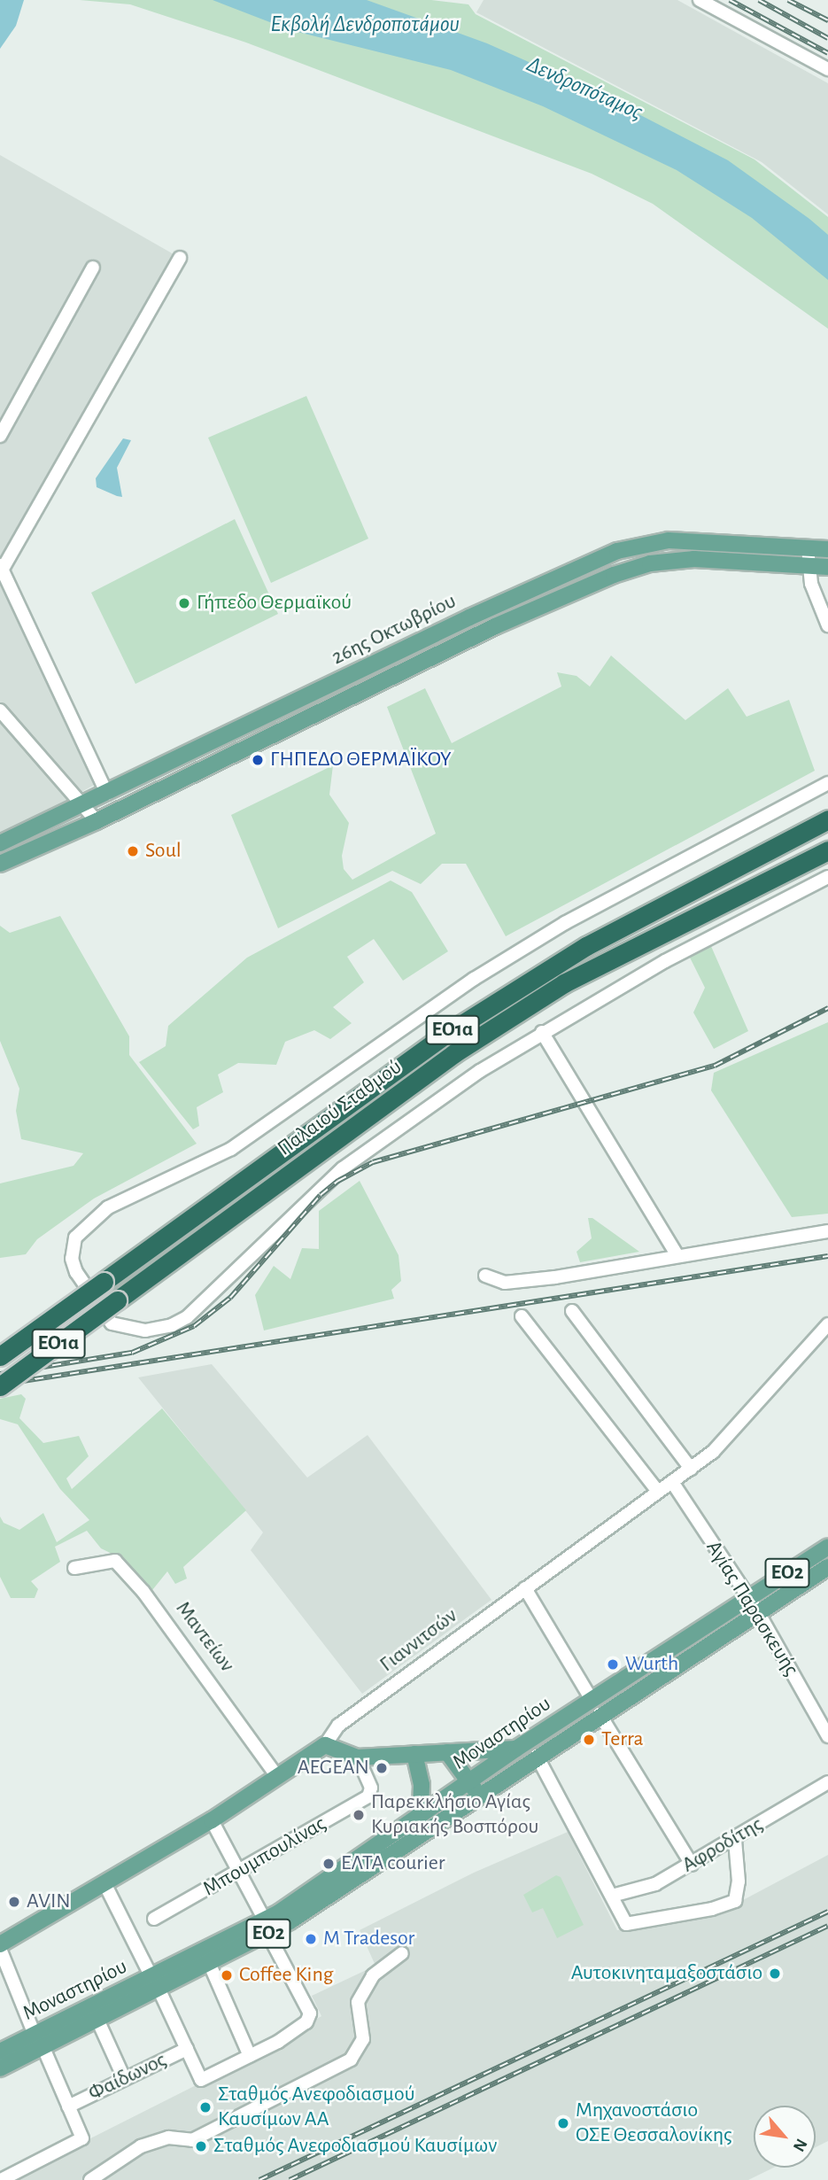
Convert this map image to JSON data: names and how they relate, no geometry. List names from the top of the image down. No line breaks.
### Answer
{"streets":{"highway":["ΕΟ1α","Παλαιού Σταθμού"],"main road":["26ης Οκτωβρίου","ΕΟ2","Γιαννιτσών","Μοναστηρίου"],"street":["Αγίας Παρασκευής","Μαντείων","Αφροδίτης","Μπουμπουλίνας","Φαίδωνος"]},"crossings":[["Αγίας Παρασκευής","Γιαννιτσών"],["Αγίας Παρασκευής","Μοναστηρίου"],["Μαντείων","Γιαννιτσών"]],"water":["Εκβολή Δενδροποτάμου","Δενδροπόταμος"],"places":["Γήπεδο Θερμαϊκού","ΓΗΠΕΔΟ ΘΕΡΜΑΪΚΟΥ","Soul","Wurth","Terra","AEGEAN","Παρεκκλήσιο Αγίας Κυριακής Βοσπόρου","ΕΛΤΑ courier","AVIN","M Tradesor","Αυτοκινηταμαξοστάσιο","Coffee King","Σταθμός Ανεφοδιασμού Καυσίμων ΑΑ","Μηχανοστάσιο ΟΣΕ Θεσσαλονίκης","Σταθμός Ανεφοδιασμού Καυσίμων"],"north":"bottom right"}
